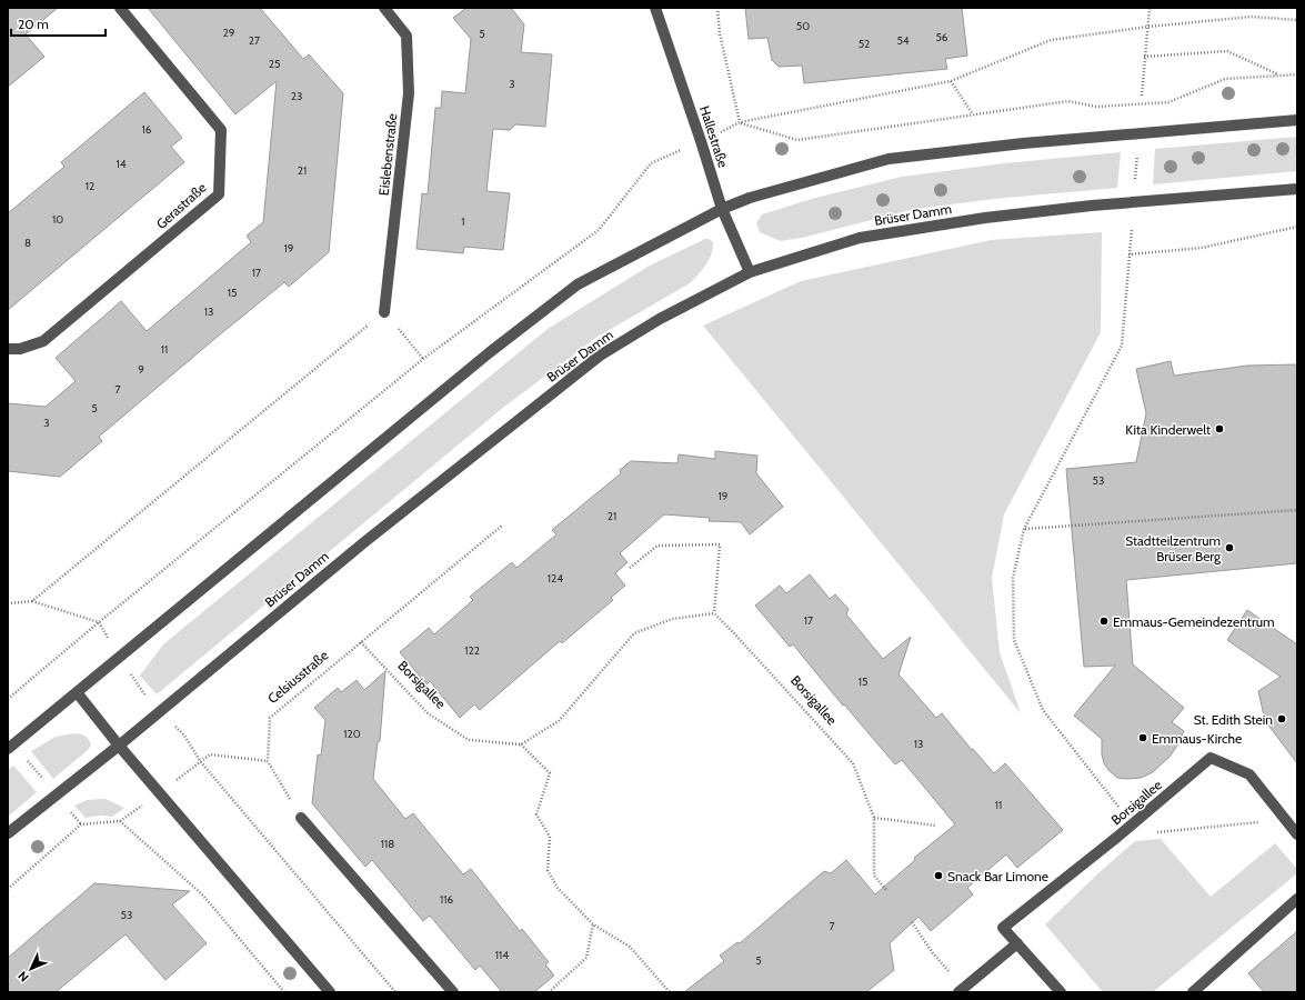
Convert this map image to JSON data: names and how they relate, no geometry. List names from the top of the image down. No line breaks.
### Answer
{"streets":{"street":["Hallestraße","Eislebenstraße","Gerastraße","Brüser Damm","Borsigallee"],"path":["Celsiusstraße"]},"crossings":[["Hallestraße","Brüser Damm"],["Celsiusstraße","Borsigallee"]],"places":["Kita Kinderwelt","Stadtteilzentrum Brüser Berg","Emmaus-Gemeindezentrum","St. Edith Stein","Emmaus-Kirche","Snack Bar Limone"],"house_numbers":["50","29","5","56","27","54","52","25","3","23","16","14","21","12","10","1","8","19","17","15","13","11","9","7","5","3","53","19","21","124","17","122","15","120","13","11","118","116","53","7","114","5"],"scale_bar":"20 m","north":"bottom left"}
